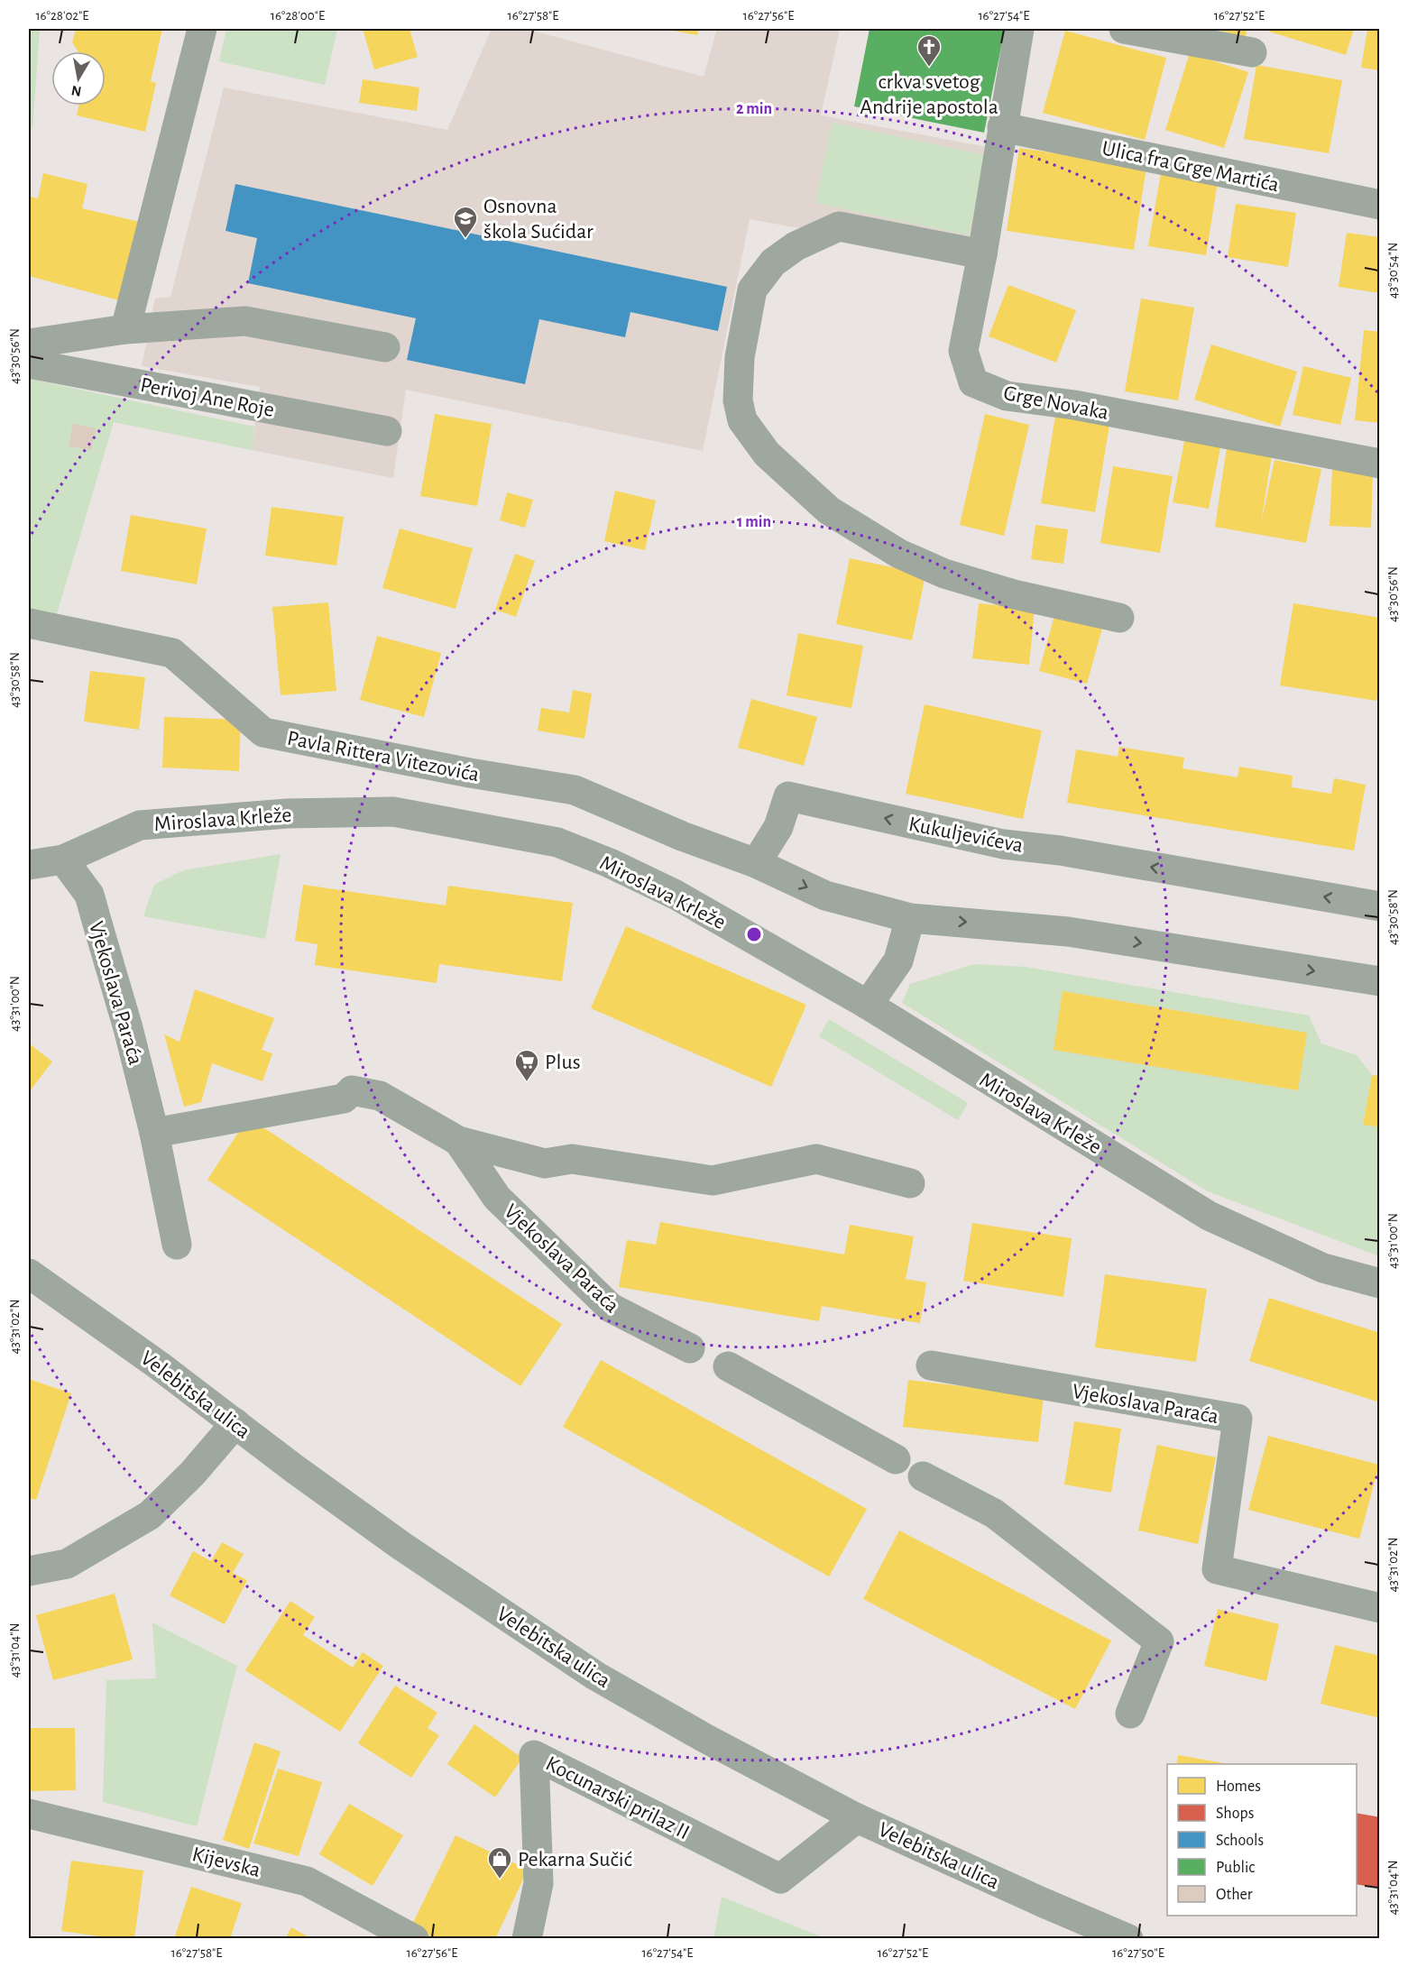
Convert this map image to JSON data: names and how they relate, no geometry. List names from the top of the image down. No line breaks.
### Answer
{"streets":{"street":["Ulica fra Grge Martića","Perivoj Ane Roje","Grge Novaka","Pavla Rittera Vitezovića","Miroslava Krleže","Kukuljevićeva","Vjekoslava Paraća","Velebitska ulica","Kocunarski prilaz II","Kijevska"]},"crossings":[["Pavla Rittera Vitezovića","Kukuljevićeva"],["Miroslava Krleže","Vjekoslava Paraća"],["Velebitska ulica","Kocunarski prilaz II"]],"places":{"church":["crkva svetog Andrije apostola"],"school or university":["Osnovna škola Sućidar"],"supermarket":["Plus"],"shop":["Pekarna Sučić"]},"legend":["Homes","Shops","Schools","Public","Other"],"north":"bottom","coordinates":["16°28'02\"E","16°28'00\"E","16°27'58\"E","16°27'56\"E","16°27'54\"E","16°27'52\"E","43°30'54\"N","43°30'56\"N","43°30'58\"N","43°31'00\"N","43°31'02\"N","43°31'04\"N","16°27'50\"E"],"rings":["2 min","1 min"]}
